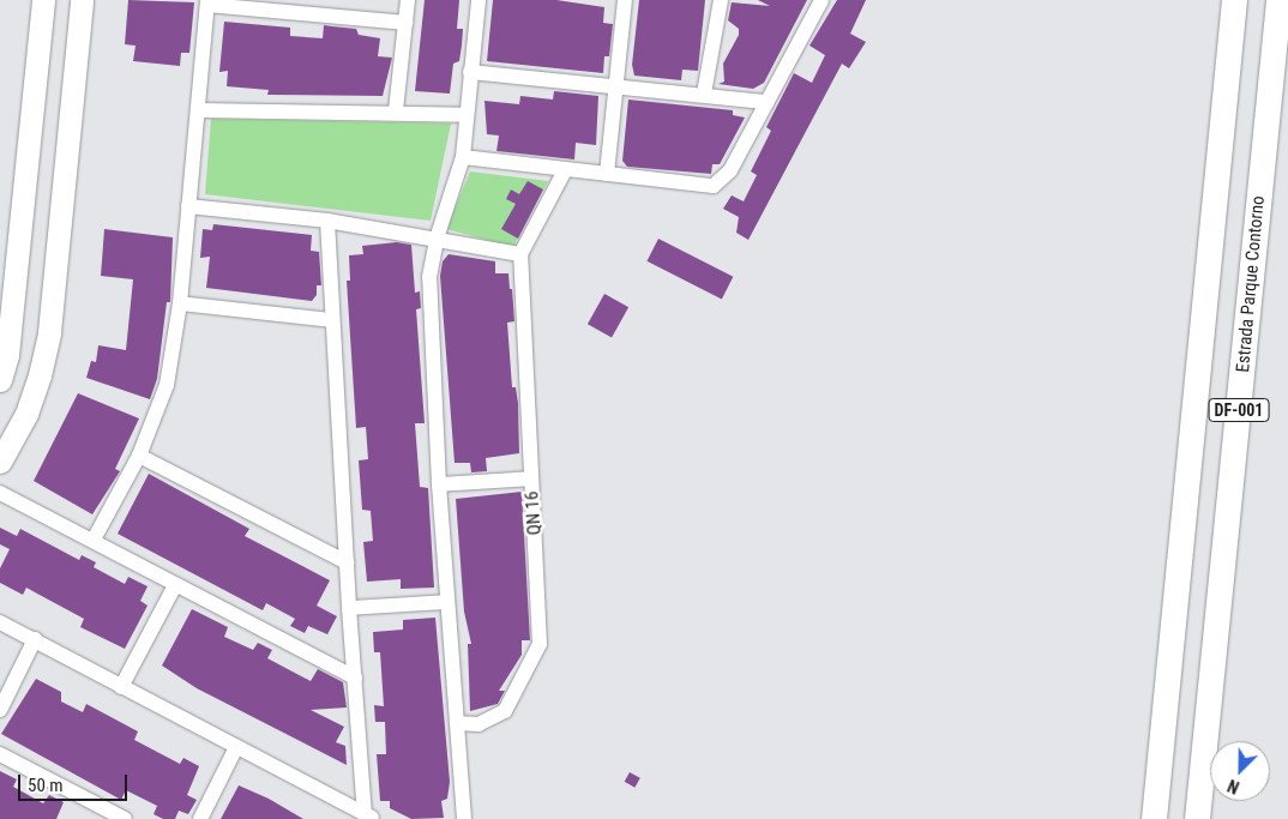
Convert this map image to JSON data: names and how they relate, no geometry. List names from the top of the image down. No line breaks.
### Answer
{"streets":{"highway":["Estrada Parque Contorno","DF-001"],"street":["QN 16"]},"scale_bar":"50 m","north":"bottom left"}
